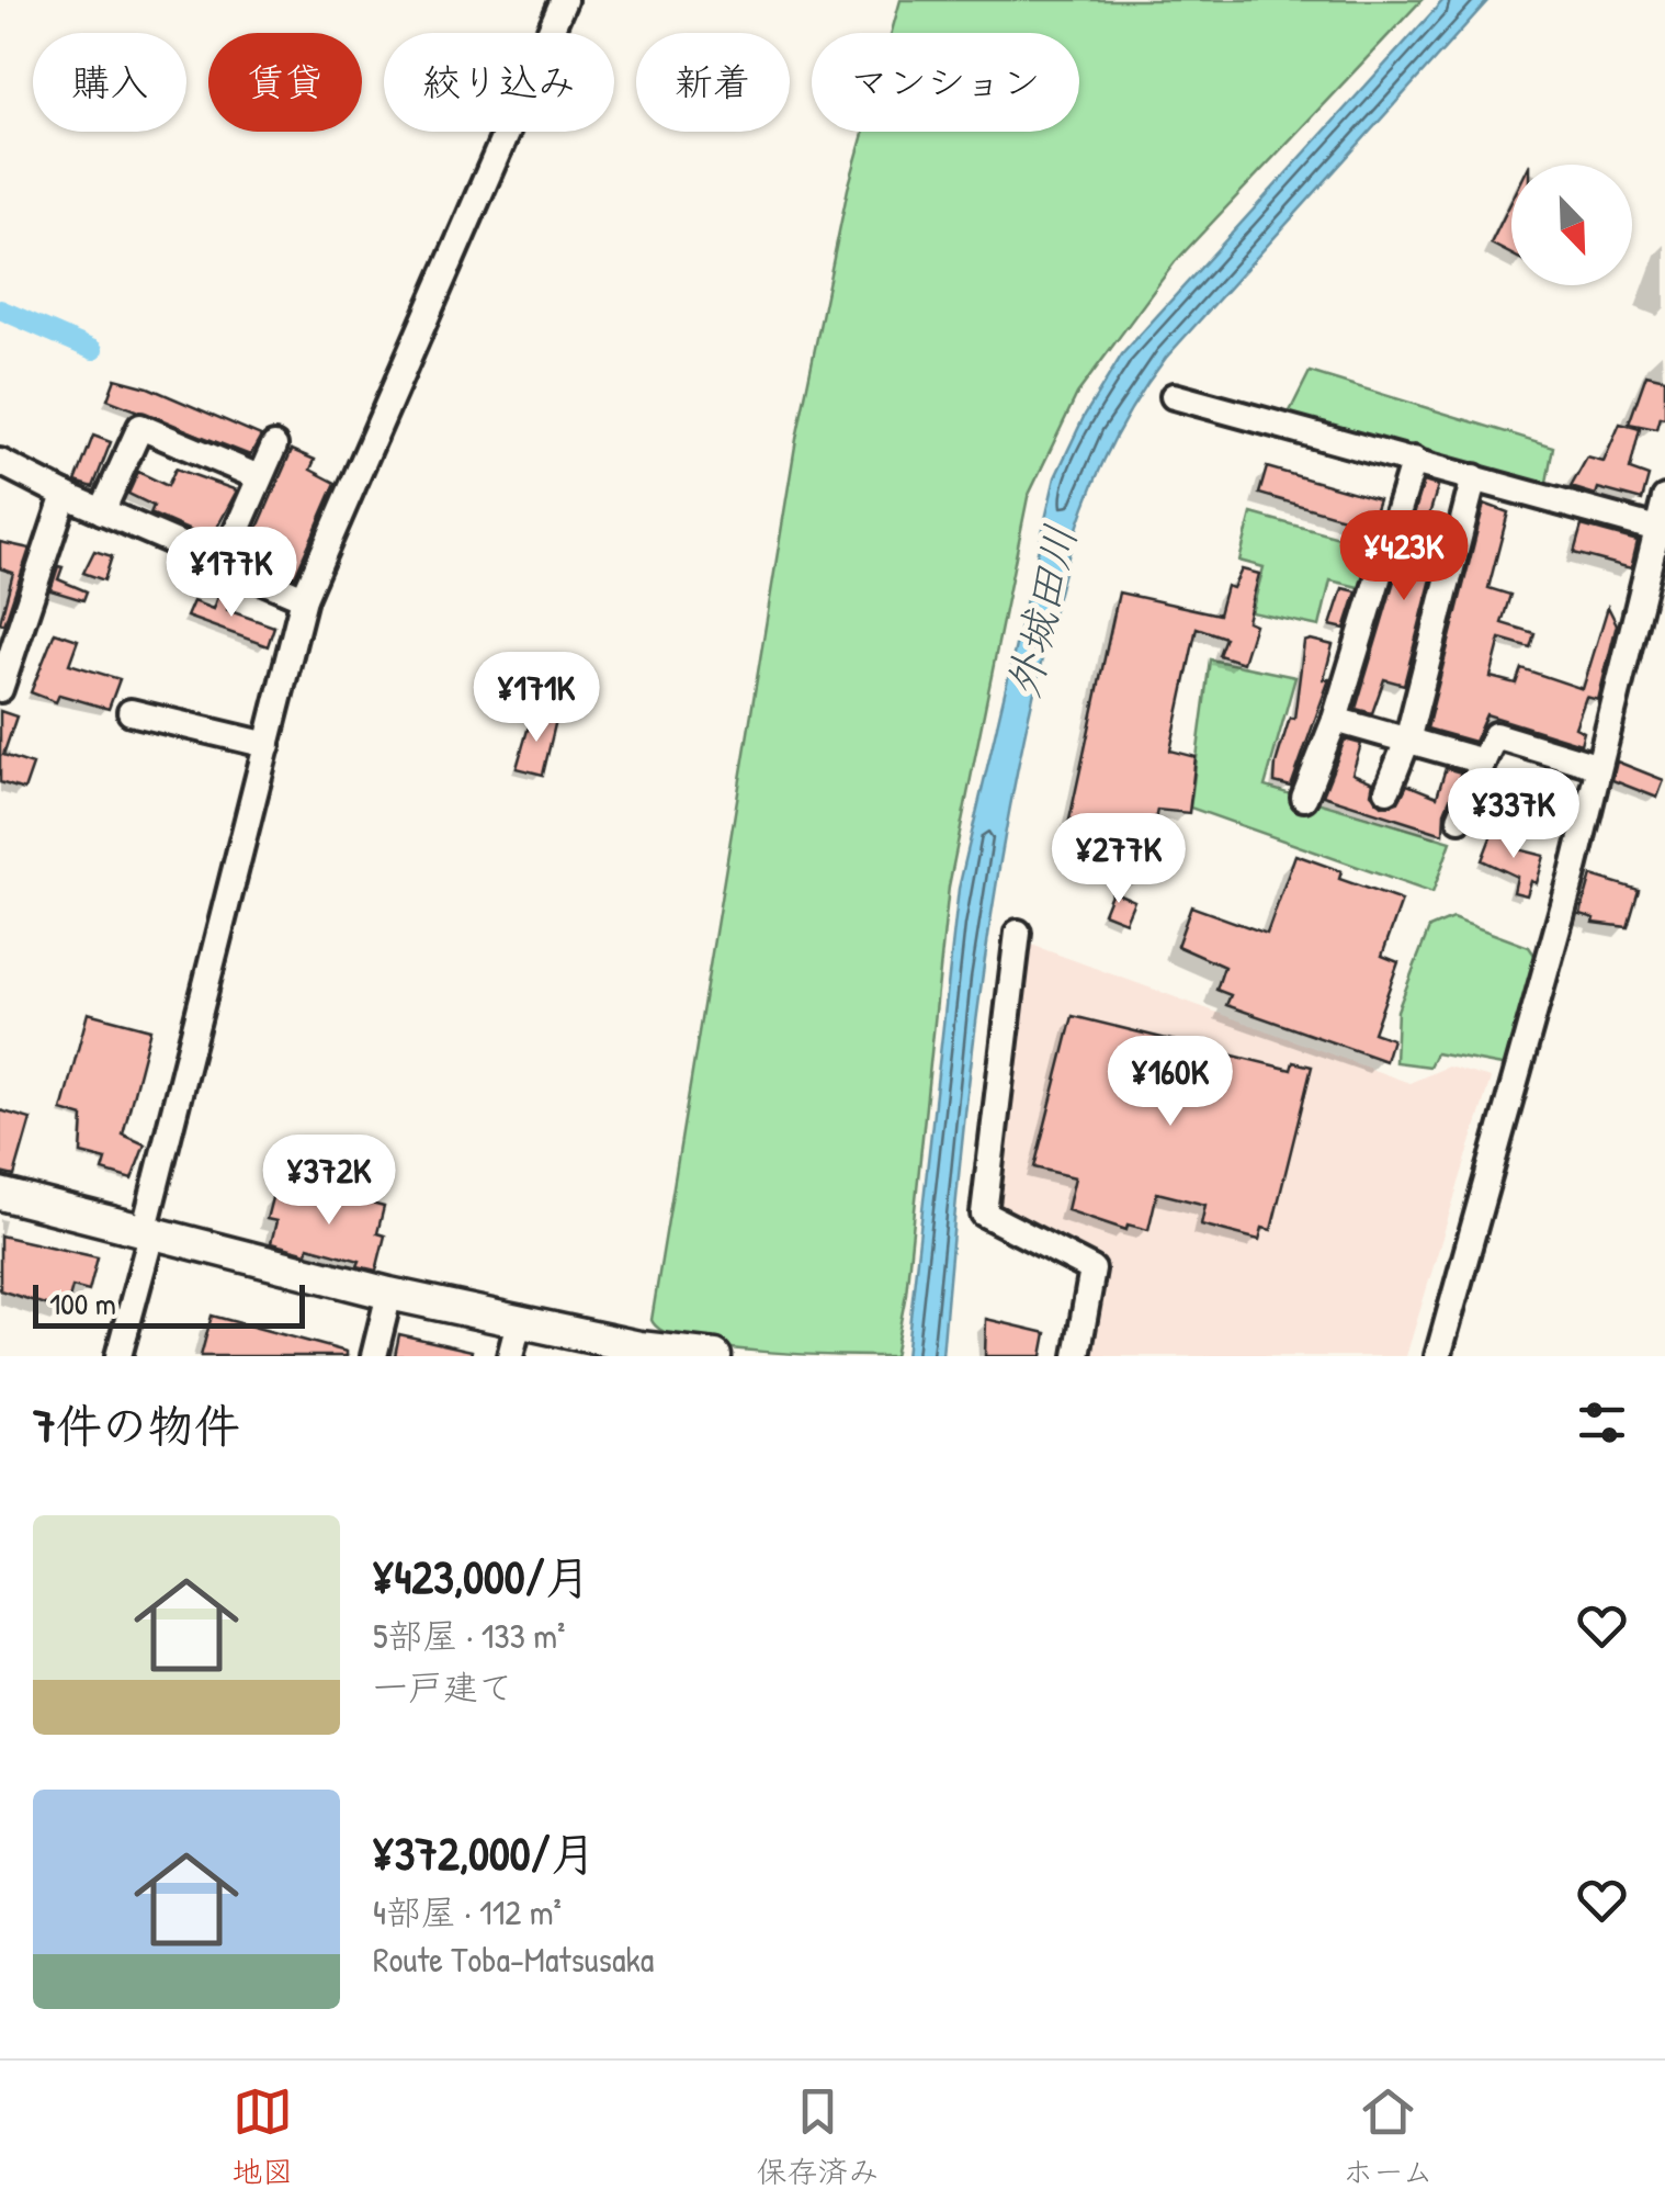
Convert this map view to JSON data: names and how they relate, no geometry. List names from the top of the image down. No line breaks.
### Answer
{"water":["外城田川"],"scale_bar":"100 m","north":"bottom right","page":{"chip":["購入","賃貸","絞り込み","新着","マンション"],"price":["¥423K","¥177K","¥171K","¥337K","¥277K","¥160K","¥372K"],"scale":"100 m","heading":"7件の物件","list":[{"name":"¥423,000/月","note":"5部屋 · 133 m² · 一戸建て"},{"name":"¥372,000/月","note":"4部屋 · 112 m² · Route Toba-Matsusaka"}],"tabs":["地図","保存済み","ホーム"]}}
